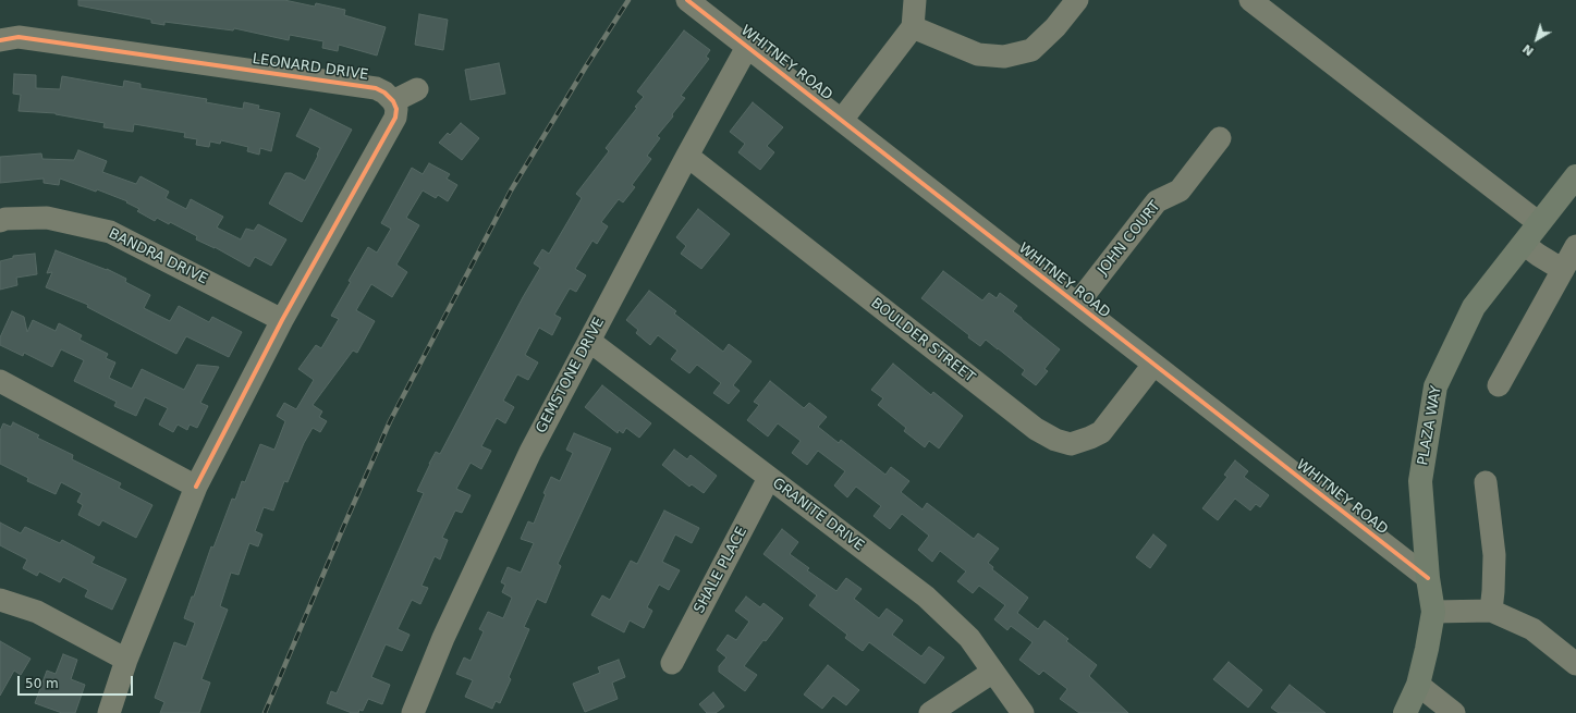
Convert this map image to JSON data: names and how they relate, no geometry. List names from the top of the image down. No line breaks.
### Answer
{"streets":{"main road":["PLAZA WAY"],"street":["WHITNEY ROAD","LEONARD DRIVE","JOHN COURT","BANDRA DRIVE","BOULDER STREET","GEMSTONE DRIVE","GRANITE DRIVE","SHALE PLACE"]},"crossings":[["WHITNEY ROAD","JOHN COURT"],["WHITNEY ROAD","BOULDER STREET"],["WHITNEY ROAD","GEMSTONE DRIVE"],["WHITNEY ROAD","PLAZA WAY"],["BOULDER STREET","GEMSTONE DRIVE"],["GEMSTONE DRIVE","GRANITE DRIVE"],["GRANITE DRIVE","SHALE PLACE"]],"scale_bar":"50 m","north":"bottom left"}
